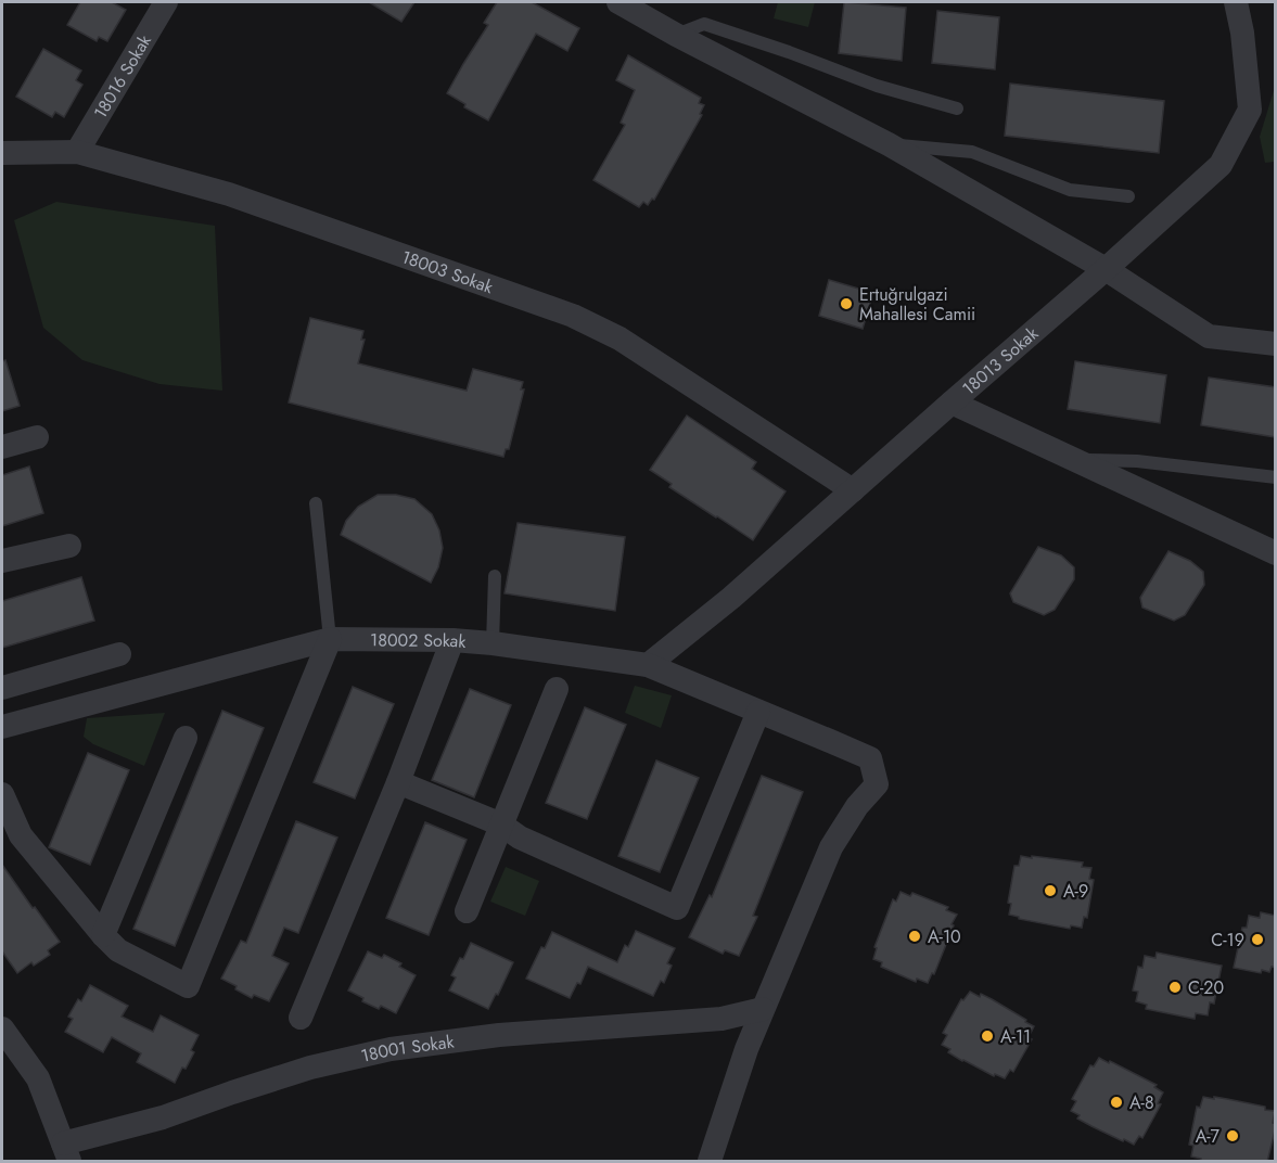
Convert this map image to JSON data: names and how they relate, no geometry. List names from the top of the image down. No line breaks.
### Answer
{"streets":{"street":["18016 Sokak","18003 Sokak","18013 Sokak","18002 Sokak","18001 Sokak"]},"crossings":[["18016 Sokak","18003 Sokak"],["18003 Sokak","18013 Sokak"],["18013 Sokak","18002 Sokak"],["18002 Sokak","18001 Sokak"]],"places":["Ertuğrulgazi Mahallesi Camii","A-9","A-10","C-19","C-20","A-11","A-8","A-7"]}
